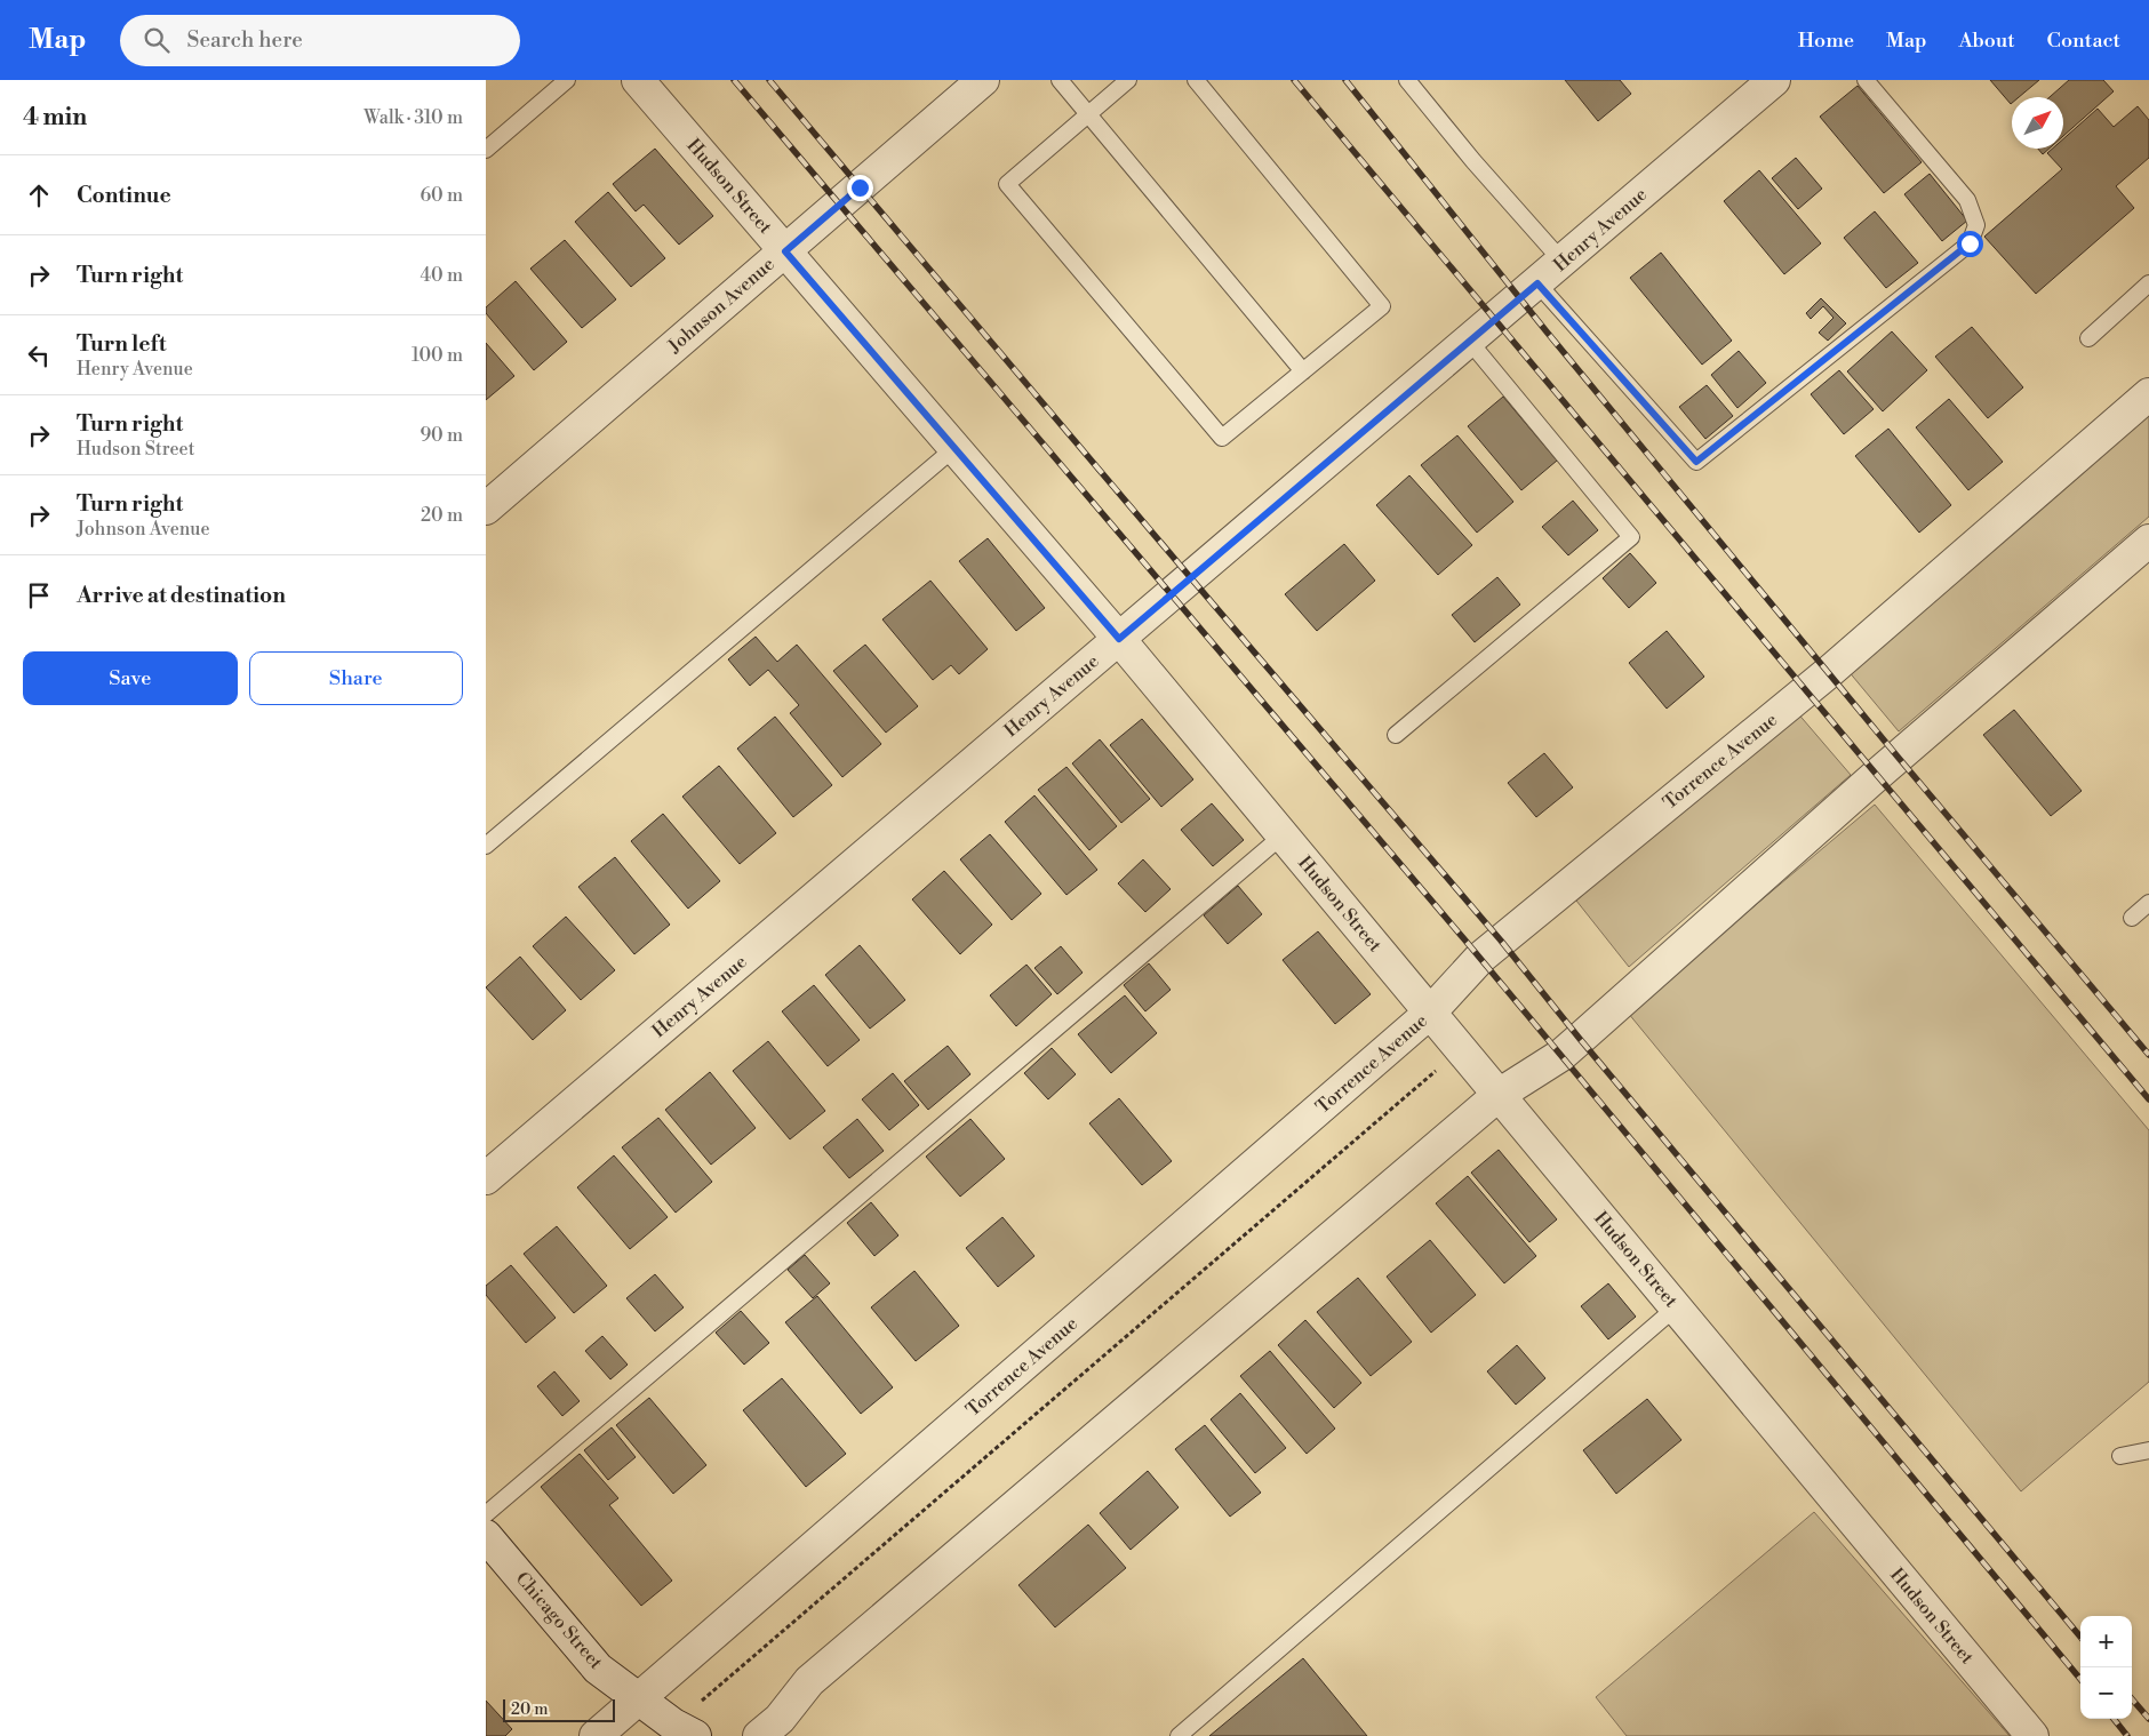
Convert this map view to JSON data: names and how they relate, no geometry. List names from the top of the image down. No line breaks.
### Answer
{"streets":{"street":["Hudson Street","Henry Avenue","Johnson Avenue","Torrence Avenue","Chicago Street"]},"crossings":[["Hudson Street","Henry Avenue"],["Hudson Street","Johnson Avenue"],["Hudson Street","Torrence Avenue"],["Torrence Avenue","Chicago Street"]],"scale_bar":"20 m","north":"top right","page":{"header":"Map","search":"Search here","nav":["Home","Map","About","Contact"],"heading":["4 min","Walk · 310 m"],"list":[["Continue","60 m"],["Turn right","40 m"],["Turn left","Henry Avenue","100 m"],["Turn right","Hudson Street","90 m"],["Turn right","Johnson Avenue","20 m"],"Arrive at destination"],"buttons":["Save","Share"],"map_buttons":["+","−"],"scale":"20 m"}}
